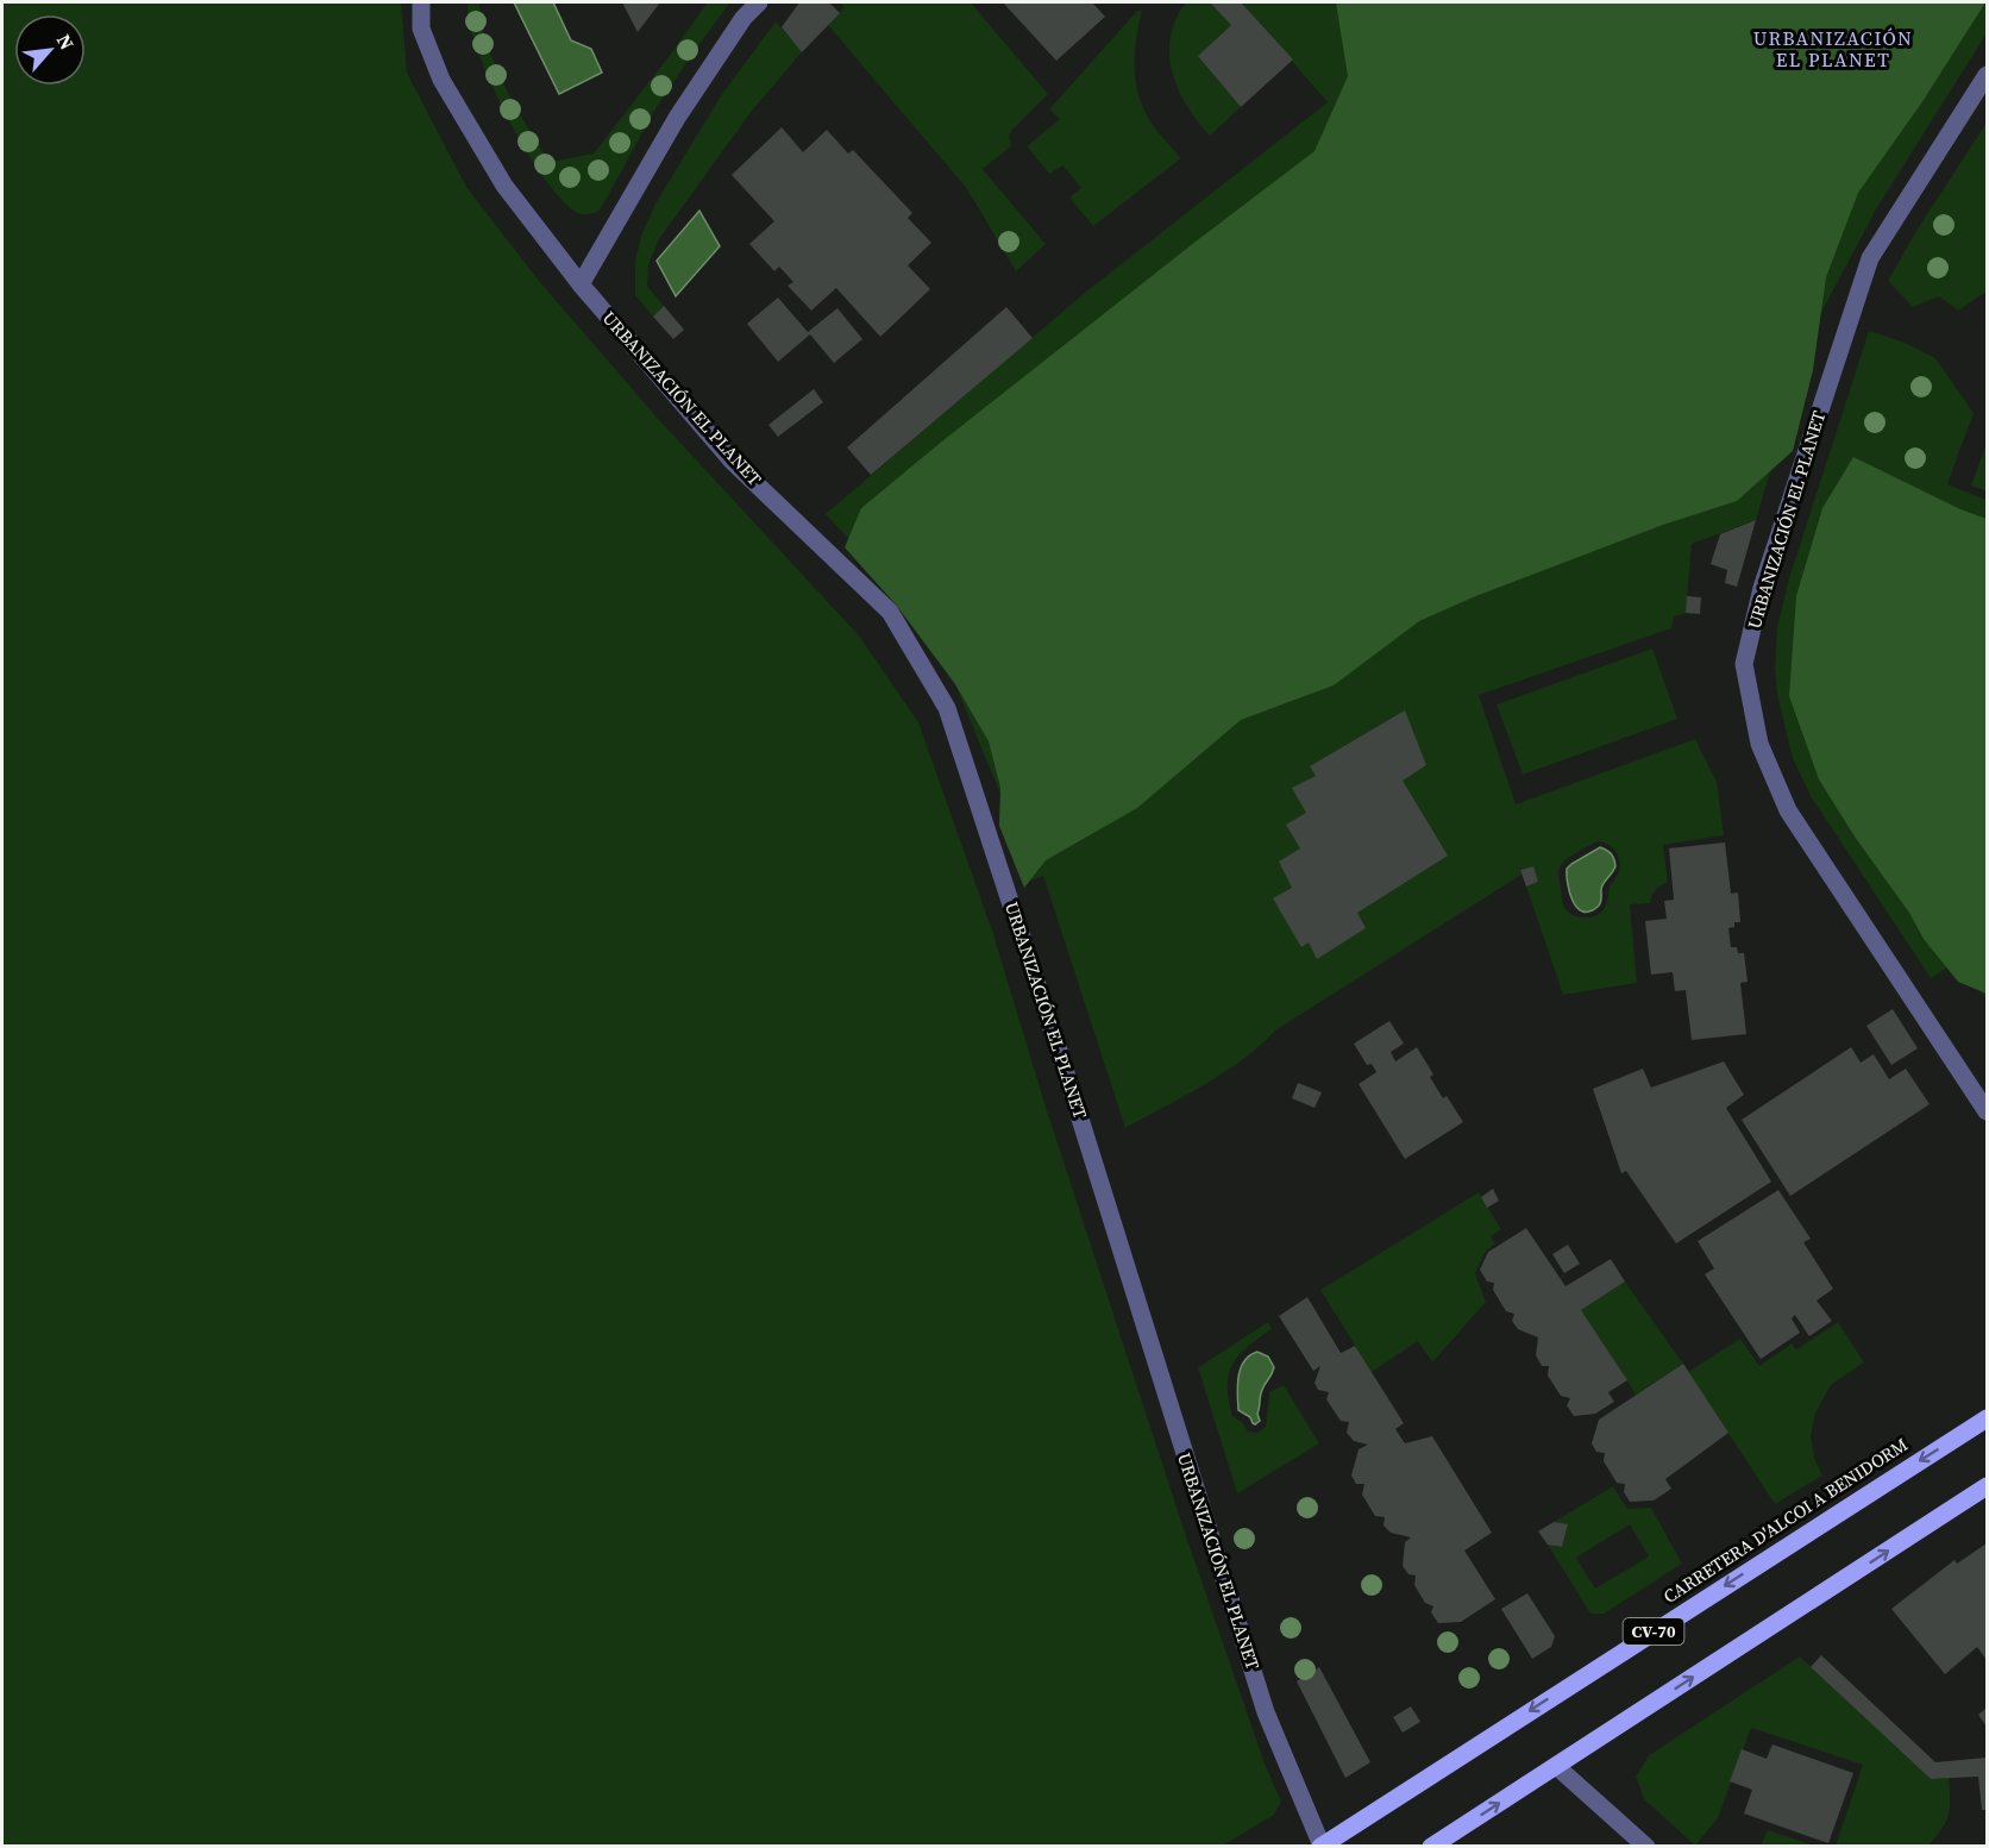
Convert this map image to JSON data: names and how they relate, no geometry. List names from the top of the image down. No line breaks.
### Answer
{"streets":{"main road":["CARRETERA D'ALCOI A BENIDORM","CV-70"],"street":["URBANIZACIÓN EL PLANET"]},"crossings":[["URBANIZACIÓN EL PLANET","CARRETERA D'ALCOI A BENIDORM"]],"districts":["URBANIZACIÓN EL PLANET"],"north":"top right"}
